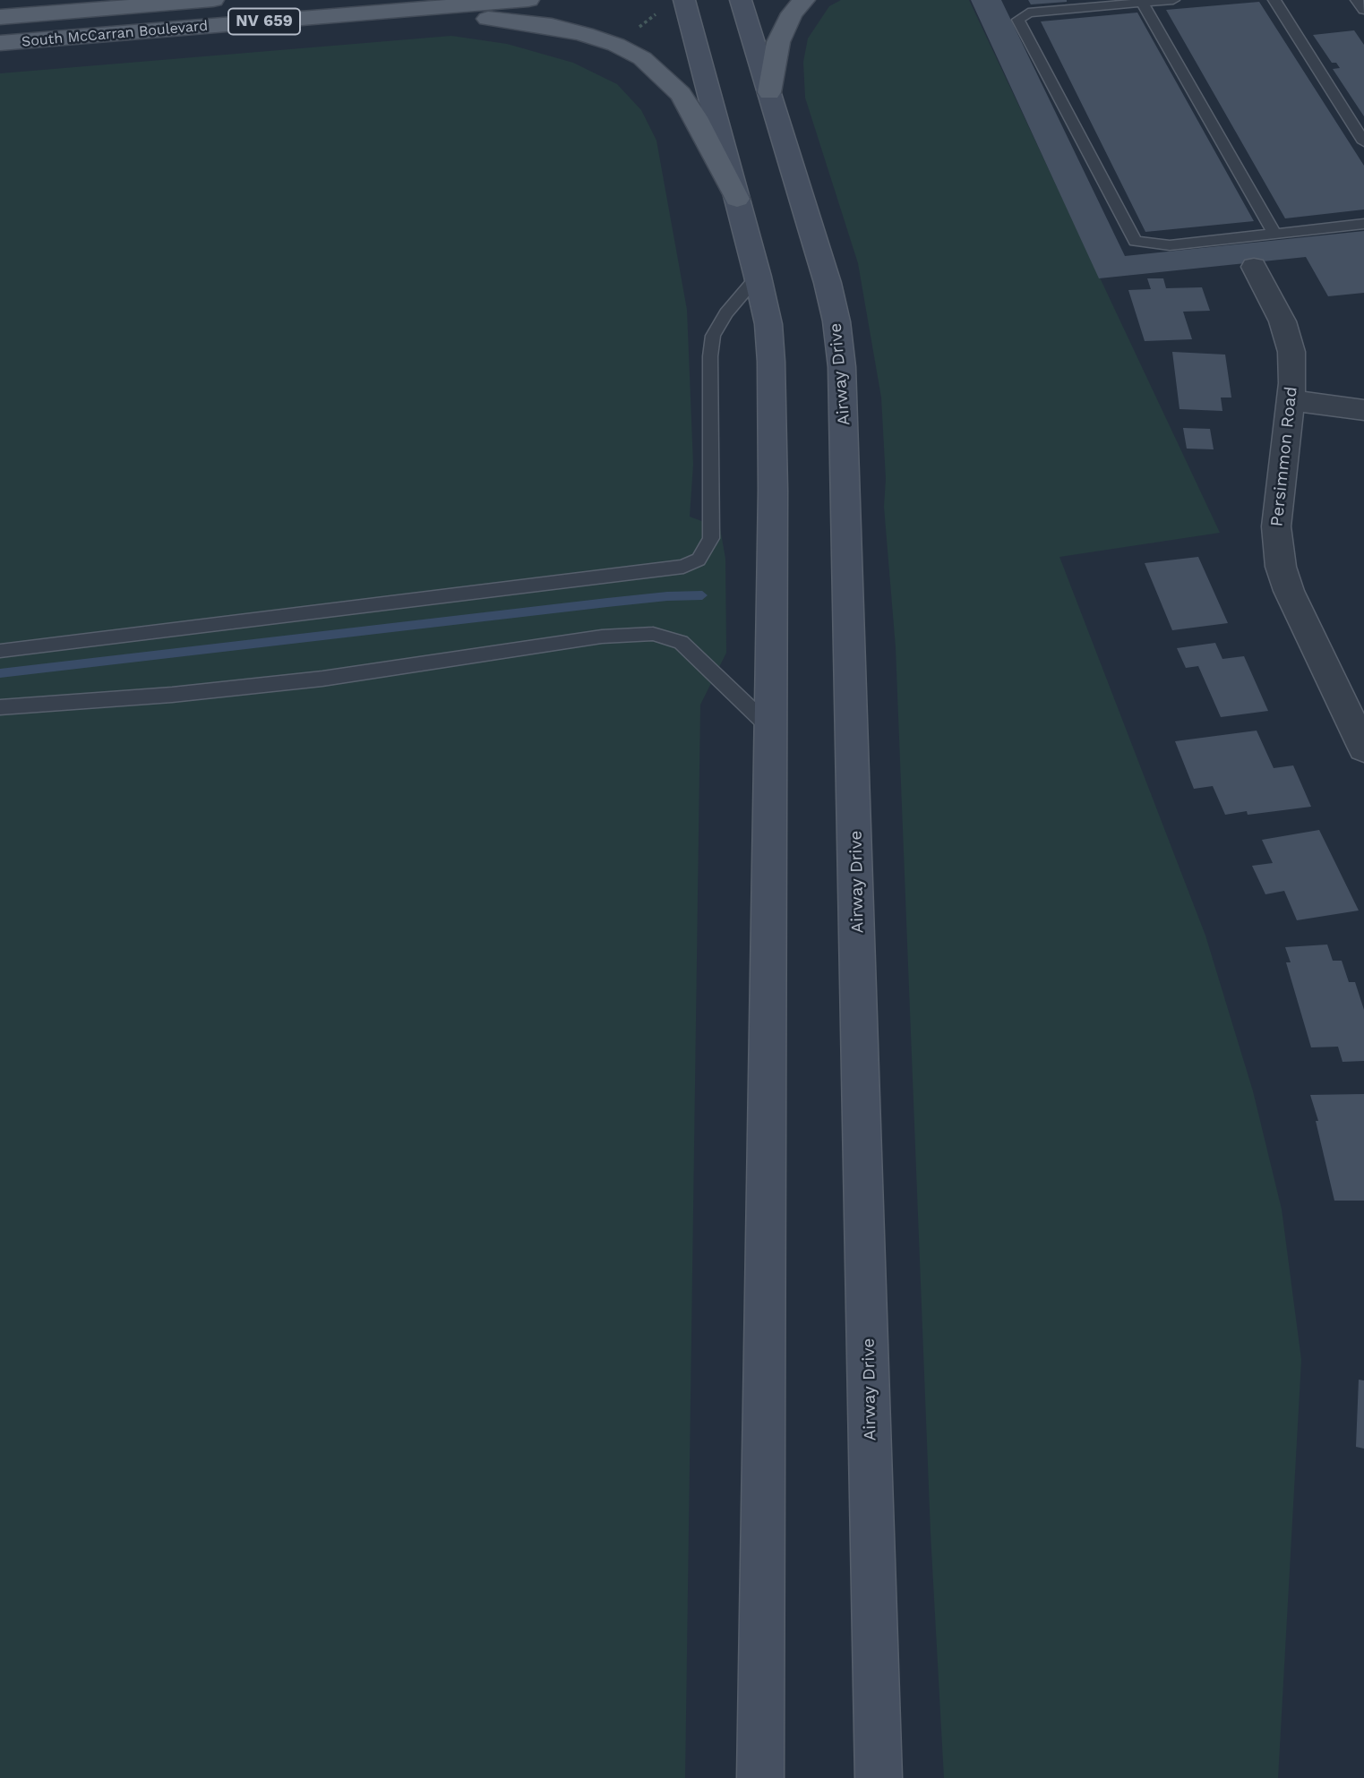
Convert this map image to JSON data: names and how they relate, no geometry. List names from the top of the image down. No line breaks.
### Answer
{"streets":{"main road":["NV 659","South McCarran Boulevard","Airway Drive"],"street":["Persimmon Road"]}}
